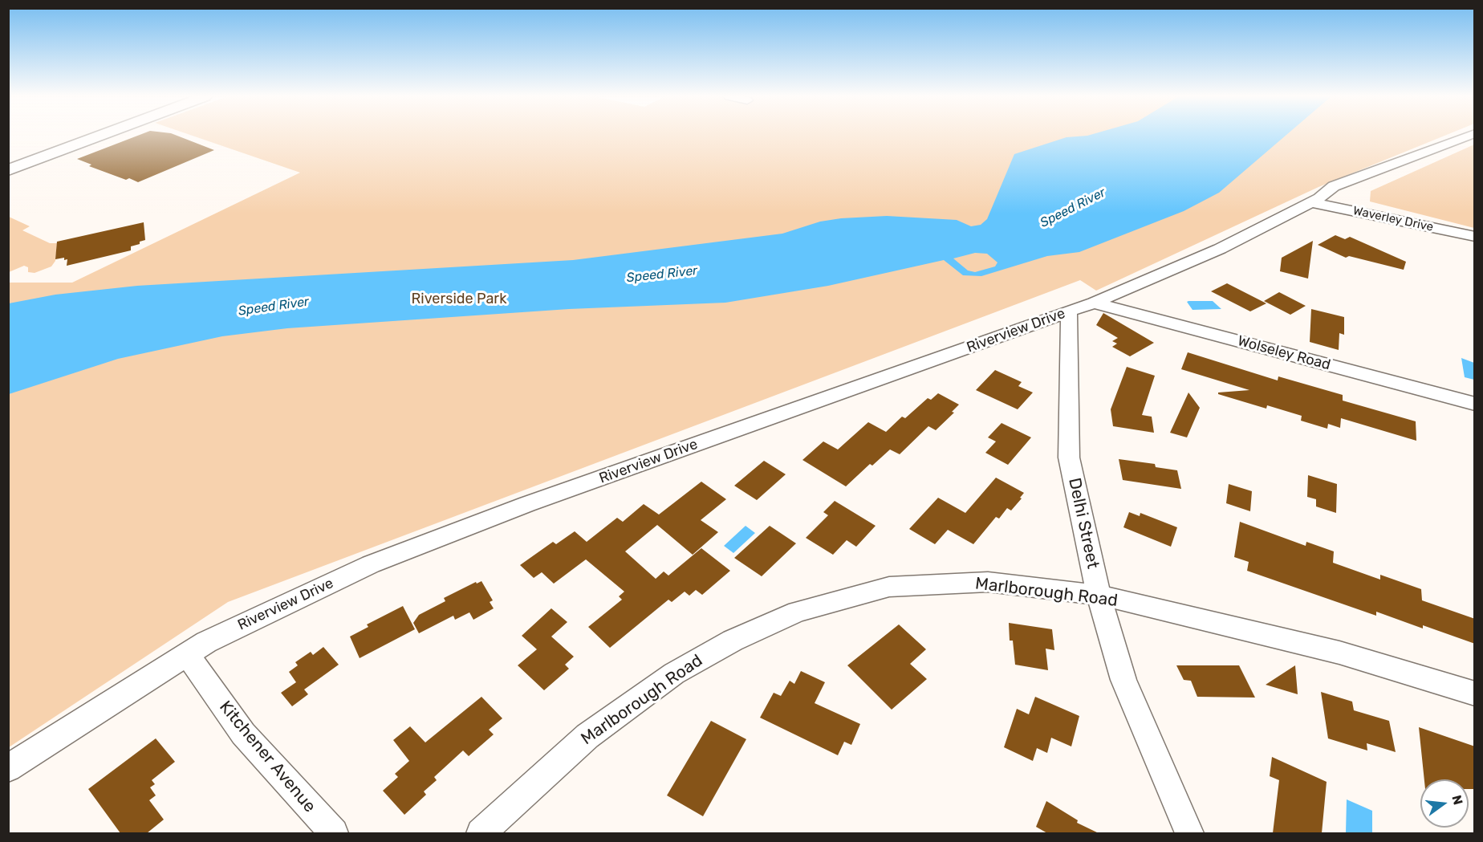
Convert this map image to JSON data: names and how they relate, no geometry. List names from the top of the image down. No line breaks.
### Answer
{"streets":{"street":["Waverley Drive","Riverview Drive","Wolseley Road","Delhi Street","Marlborough Road","Kitchener Avenue"]},"crossings":[["Waverley Drive","Riverview Drive"],["Riverview Drive","Wolseley Road"],["Riverview Drive","Delhi Street"],["Riverview Drive","Kitchener Avenue"],["Delhi Street","Marlborough Road"]],"water":["Speed River"],"parks":["Riverside Park"],"north":"right"}
